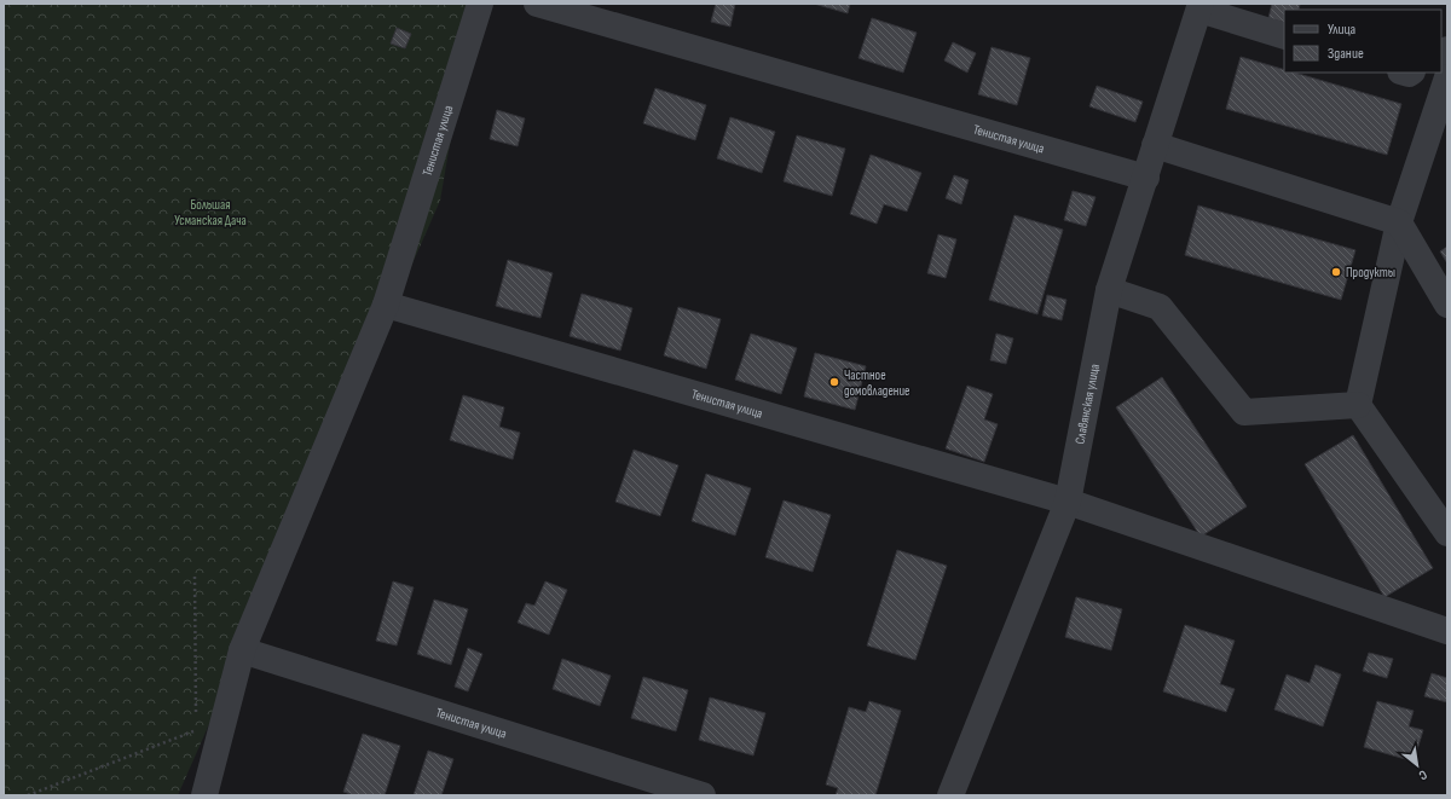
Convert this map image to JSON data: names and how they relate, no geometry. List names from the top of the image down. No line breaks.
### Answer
{"streets":{"street":["Тенистая улица","Славянская улица"]},"crossings":[["Тенистая улица","Славянская улица"]],"parks":["Большая Усманская Дача"],"places":["Продукты","Частное домовладение"],"legend":["Улица","Здание"],"north":"bottom right"}
